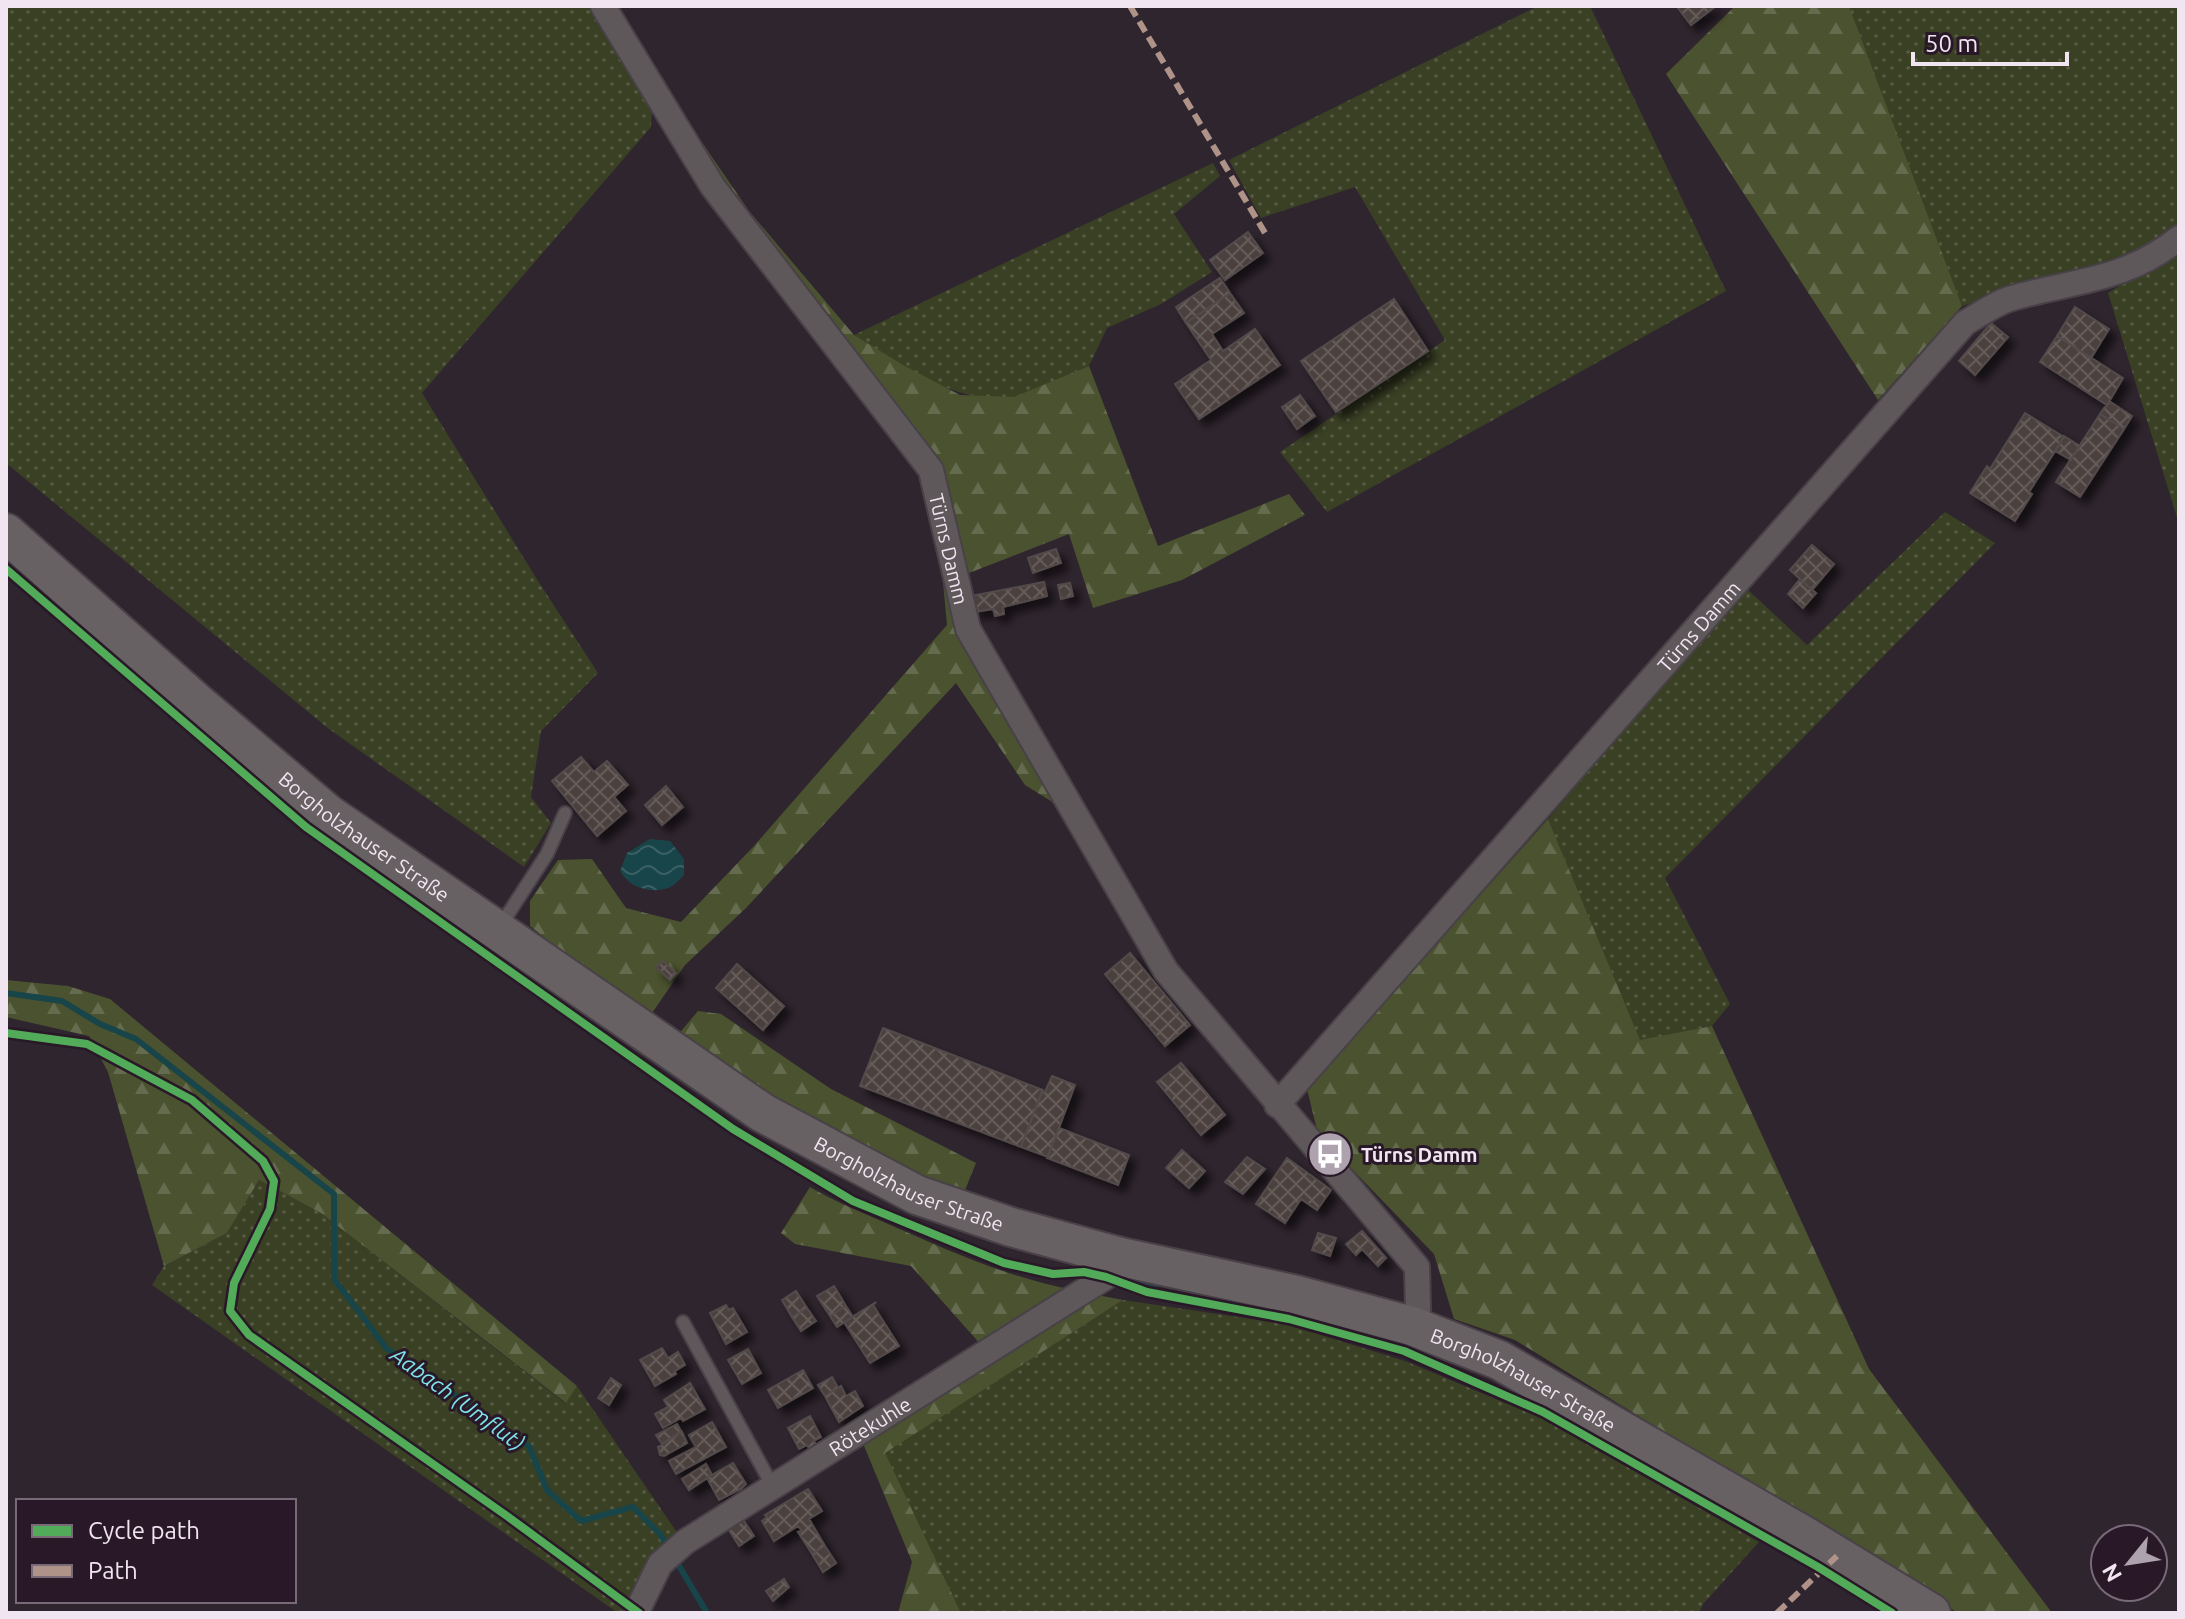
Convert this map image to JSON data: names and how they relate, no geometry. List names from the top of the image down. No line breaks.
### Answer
{"streets":{"main road":["Borgholzhauser Straße"],"street":["Türns Damm","Rötekuhle"]},"crossings":[["Türns Damm","Borgholzhauser Straße"],["Borgholzhauser Straße","Rötekuhle"]],"water":["Aabach (Umflut)"],"places":{"bus stop":["Türns Damm"]},"legend":["Cycle path","Path"],"scale_bar":"50 m","north":"bottom left"}
